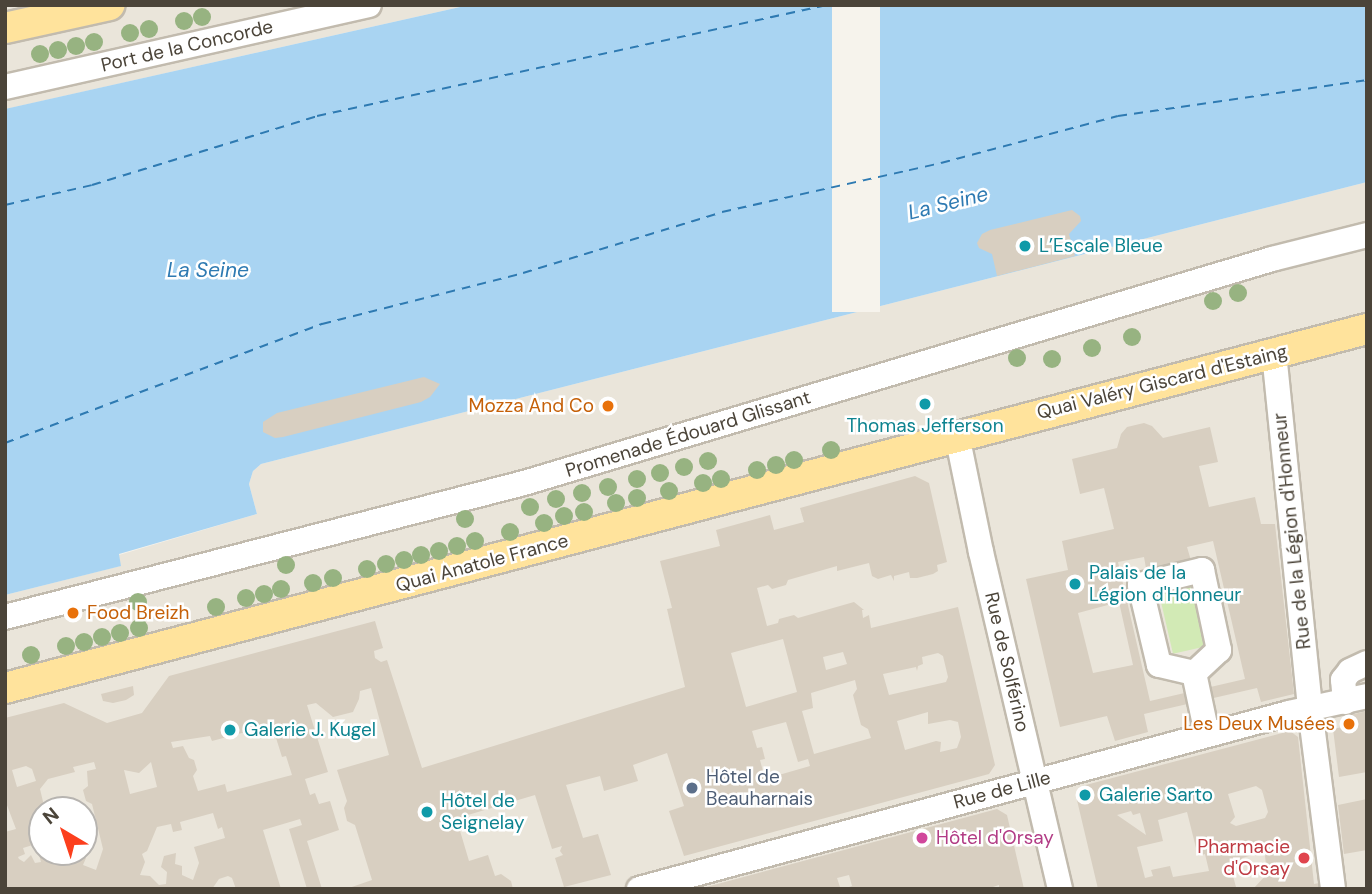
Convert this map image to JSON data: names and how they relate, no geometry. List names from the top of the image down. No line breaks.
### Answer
{"streets":{"main road":["Quai Valéry Giscard d'Estaing","Quai Anatole France"],"street":["Port de la Concorde","Promenade Édouard Glissant","Rue de la Légion d'Honneur","Rue de Solférino","Rue de Lille"]},"crossings":[["Quai Valéry Giscard d'Estaing","Rue de la Légion d'Honneur"],["Quai Valéry Giscard d'Estaing","Quai Anatole France"],["Quai Valéry Giscard d'Estaing","Rue de Solférino"],["Rue de la Légion d'Honneur","Rue de Lille"],["Quai Anatole France","Rue de Solférino"],["Rue de Solférino","Rue de Lille"]],"water":["La Seine"],"places":["L’Escale Bleue","Thomas Jefferson","Mozza And Co","Palais de la Légion d'Honneur","Food Breizh","Les Deux Musées","Galerie J. Kugel","Hôtel de Beauharnais","Galerie Sarto","Hôtel de Seignelay","Hôtel d'Orsay","Pharmacie d'Orsay"],"north":"top left"}
